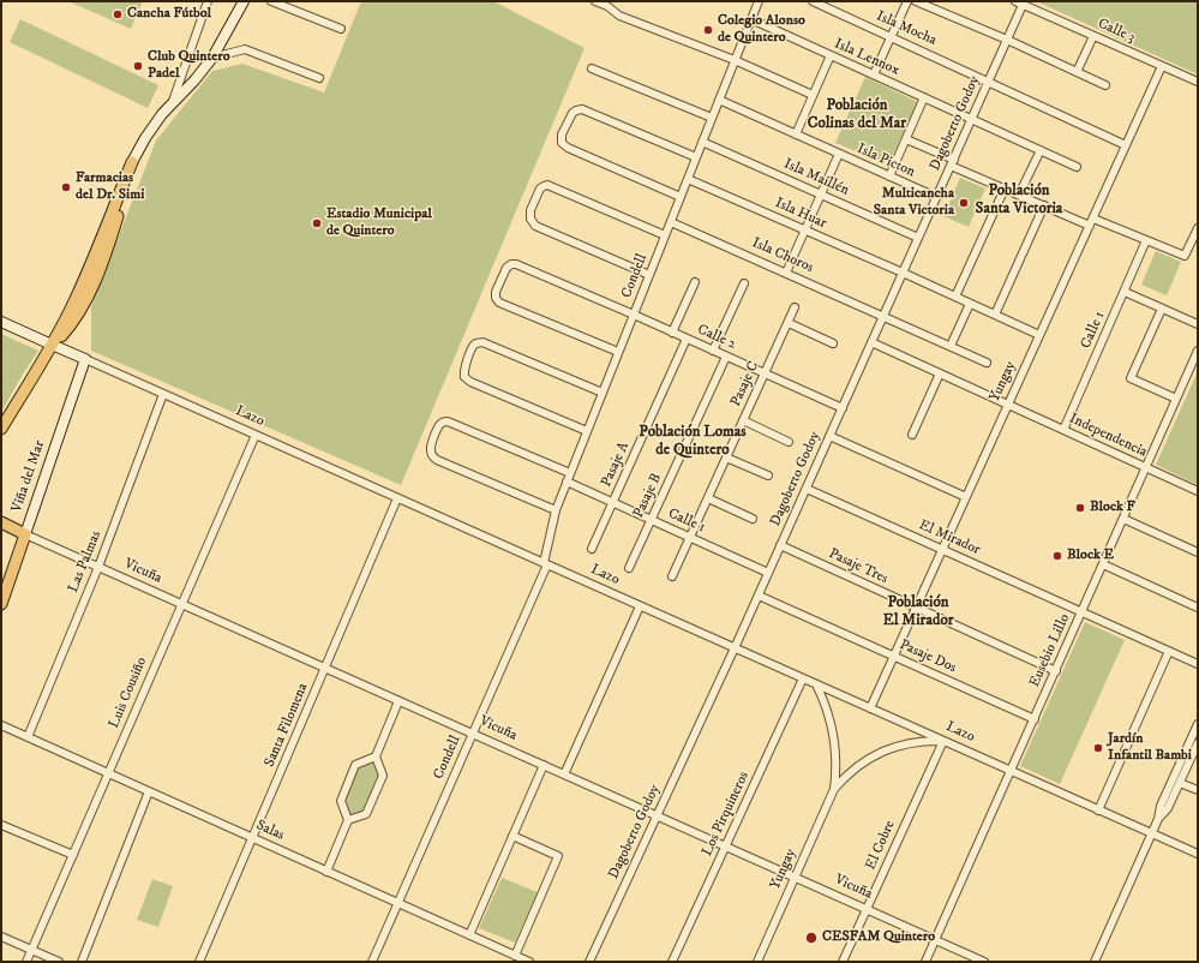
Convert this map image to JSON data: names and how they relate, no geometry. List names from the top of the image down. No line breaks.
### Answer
{"streets":{"main road":["Lazo","Viña del Mar","Vicuña"],"street":["Isla Mocha","Calle 3","Isla Lennox","Dagoberto Godoy","Isla Picton","Isla Maillén","Isla Huar","Isla Choros","Condell","Calle 1","Calle 2","Yungay","Pasaje C","Independencia","Pasaje A","Pasaje B","El Mirador","Las Palmas","Pasaje Tres","Eusebio Lillo","Pasaje Dos","Luis Cousiño","Santa Filomena","Los Pirquineros","Salas","El Cobre"]},"crossings":[["Isla Mocha","Dagoberto Godoy"],["Isla Mocha","Yungay"],["Calle 3","Dagoberto Godoy"],["Calle 3","Yungay"],["Isla Lennox","Dagoberto Godoy"],["Isla Lennox","Condell"],["Dagoberto Godoy","Isla Picton"],["Dagoberto Godoy","Isla Maillén"],["Dagoberto Godoy","Isla Huar"],["Dagoberto Godoy","Isla Choros"],["Dagoberto Godoy","Calle 1"],["Dagoberto Godoy","Calle 2"],["Dagoberto Godoy","Lazo"],["Dagoberto Godoy","Independencia"],["Dagoberto Godoy","El Mirador"],["Dagoberto Godoy","Pasaje Tres"],["Dagoberto Godoy","Vicuña"],["Dagoberto Godoy","Pasaje Dos"],["Isla Picton","Condell"],["Isla Maillén","Condell"],["Isla Huar","Condell"],["Isla Choros","Condell"],["Condell","Calle 1"],["Condell","Calle 2"],["Condell","Lazo"],["Condell","Vicuña"],["Condell","Salas"],["Calle 1","Pasaje C"],["Calle 1","Independencia"],["Calle 1","Pasaje A"],["Calle 1","Pasaje B"],["Calle 2","Pasaje C"],["Calle 2","Pasaje A"],["Calle 2","Pasaje B"],["Yungay","Lazo"],["Yungay","Independencia"],["Yungay","El Mirador"],["Yungay","Pasaje Tres"],["Yungay","Vicuña"],["Yungay","Pasaje Dos"],["Yungay","El Cobre"],["Lazo","Viña del Mar"],["Lazo","Las Palmas"],["Lazo","Eusebio Lillo"],["Lazo","Luis Cousiño"],["Lazo","Santa Filomena"],["Lazo","Los Pirquineros"],["Lazo","El Cobre"],["Independencia","Eusebio Lillo"],["Viña del Mar","Vicuña"],["El Mirador","Eusebio Lillo"],["Las Palmas","Vicuña"],["Las Palmas","Salas"],["Pasaje Tres","Eusebio Lillo"],["Vicuña","Eusebio Lillo"],["Vicuña","Luis Cousiño"],["Vicuña","Santa Filomena"],["Vicuña","Los Pirquineros"],["Vicuña","El Cobre"],["Eusebio Lillo","Pasaje Dos"],["Luis Cousiño","Salas"],["Santa Filomena","Salas"]],"districts":["Población Colinas del Mar","Población Santa Victoria","Población Lomas de Quintero","Población El Mirador"],"places":["Cancha Fútbol","Colegio Alonso de Quintero","Club Quintero Padel","Farmacias del Dr. Simi","Multicancha Santa Victoria","Estadio Municipal de Quintero","Block F","Block E","Jardín Infantil Bambi","CESFAM Quintero"]}
